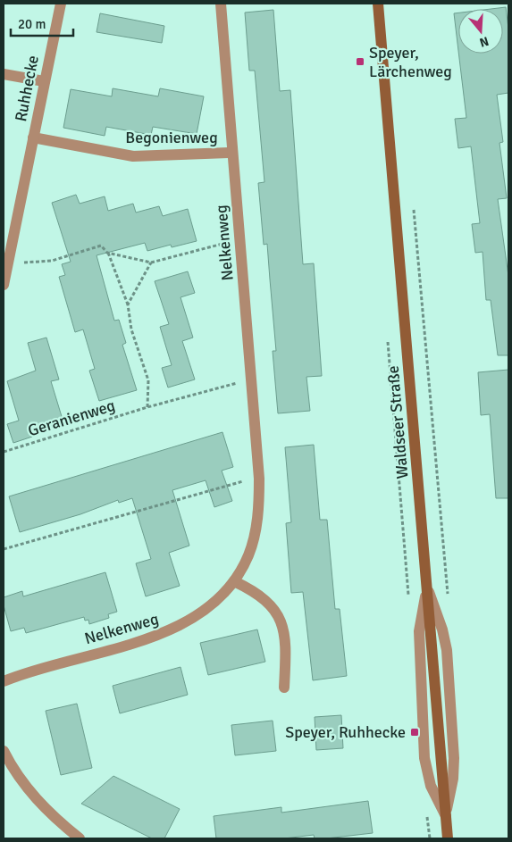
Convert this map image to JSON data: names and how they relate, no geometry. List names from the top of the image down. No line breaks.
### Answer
{"streets":{"main road":["Waldseer Straße"],"street":["Ruhhecke","Begonienweg","Nelkenweg"],"path":["Geranienweg"]},"crossings":[["Ruhhecke","Begonienweg"],["Begonienweg","Nelkenweg"],["Nelkenweg","Geranienweg"]],"places":{"transit":["Speyer, Lärchenweg","Speyer, Ruhhecke"]},"scale_bar":"20 m","north":"bottom"}
